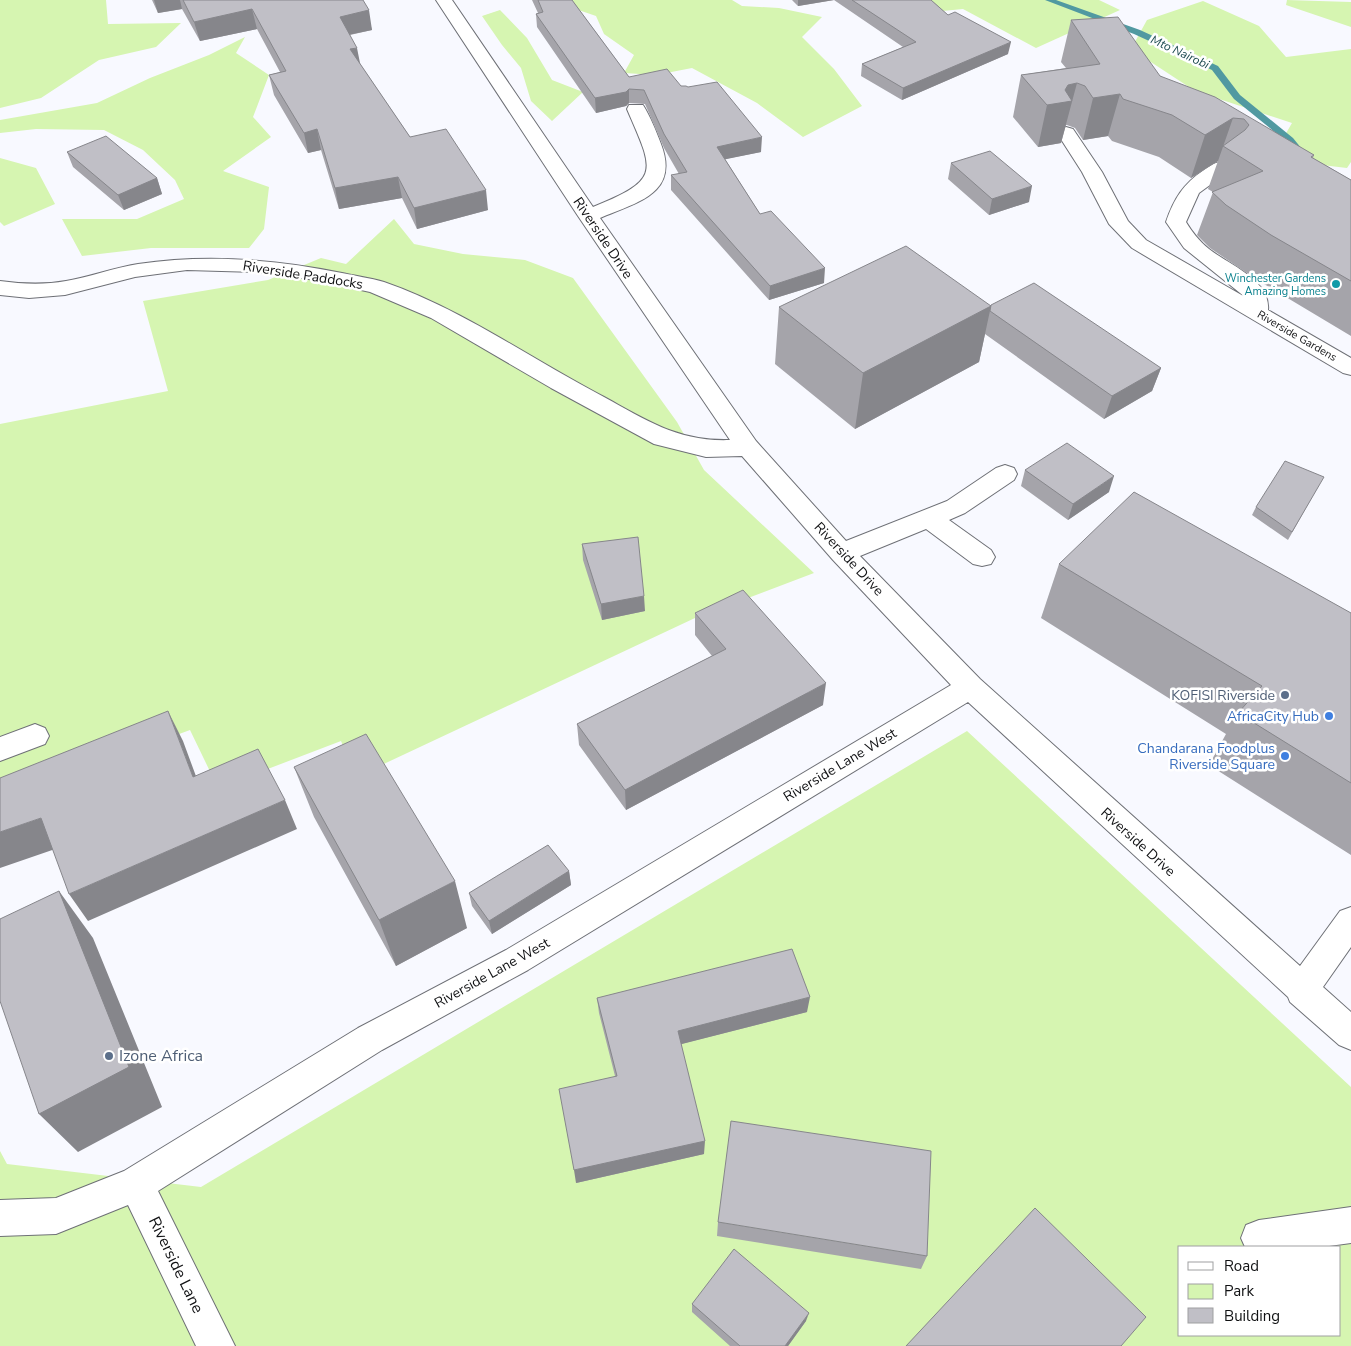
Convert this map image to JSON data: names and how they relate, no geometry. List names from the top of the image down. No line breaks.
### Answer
{"streets":{"street":["Riverside Drive","Riverside Paddocks","Riverside Gardens","Riverside Lane West","Riverside Lane"]},"crossings":[["Riverside Drive","Riverside Paddocks"],["Riverside Drive","Riverside Lane West"],["Riverside Lane West","Riverside Lane"]],"water":["Mto Nairobi"],"places":["Winchester Gardens Amazing Homes","KOFISI Riverside","AfricaCity Hub","Chandarana Foodplus Riverside Square","Izone Africa"],"legend":["Road","Park","Building"]}
